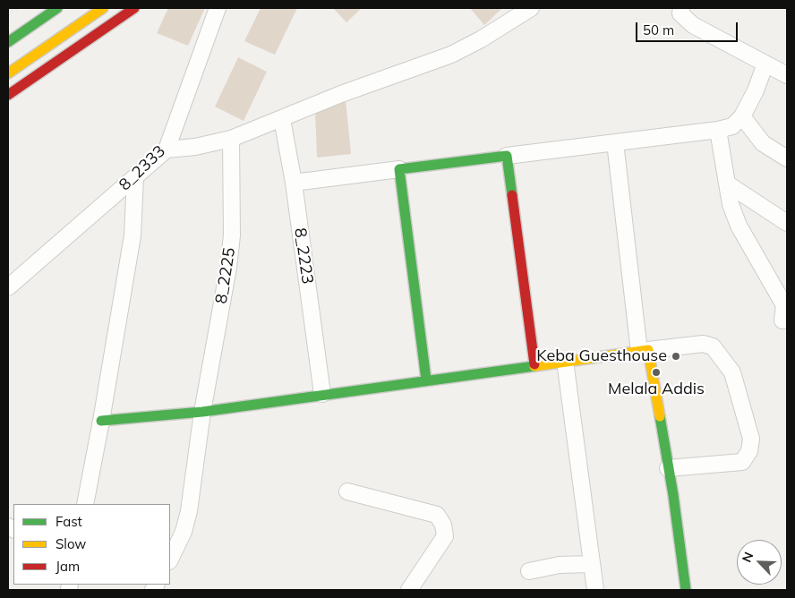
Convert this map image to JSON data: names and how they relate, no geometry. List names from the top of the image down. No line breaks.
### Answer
{"streets":{"street":["8_2333","8_2223","8_2225"]},"places":["Keba Guesthouse","Melala Addis"],"legend":["Fast","Slow","Jam"],"scale_bar":"50 m","north":"top left"}
